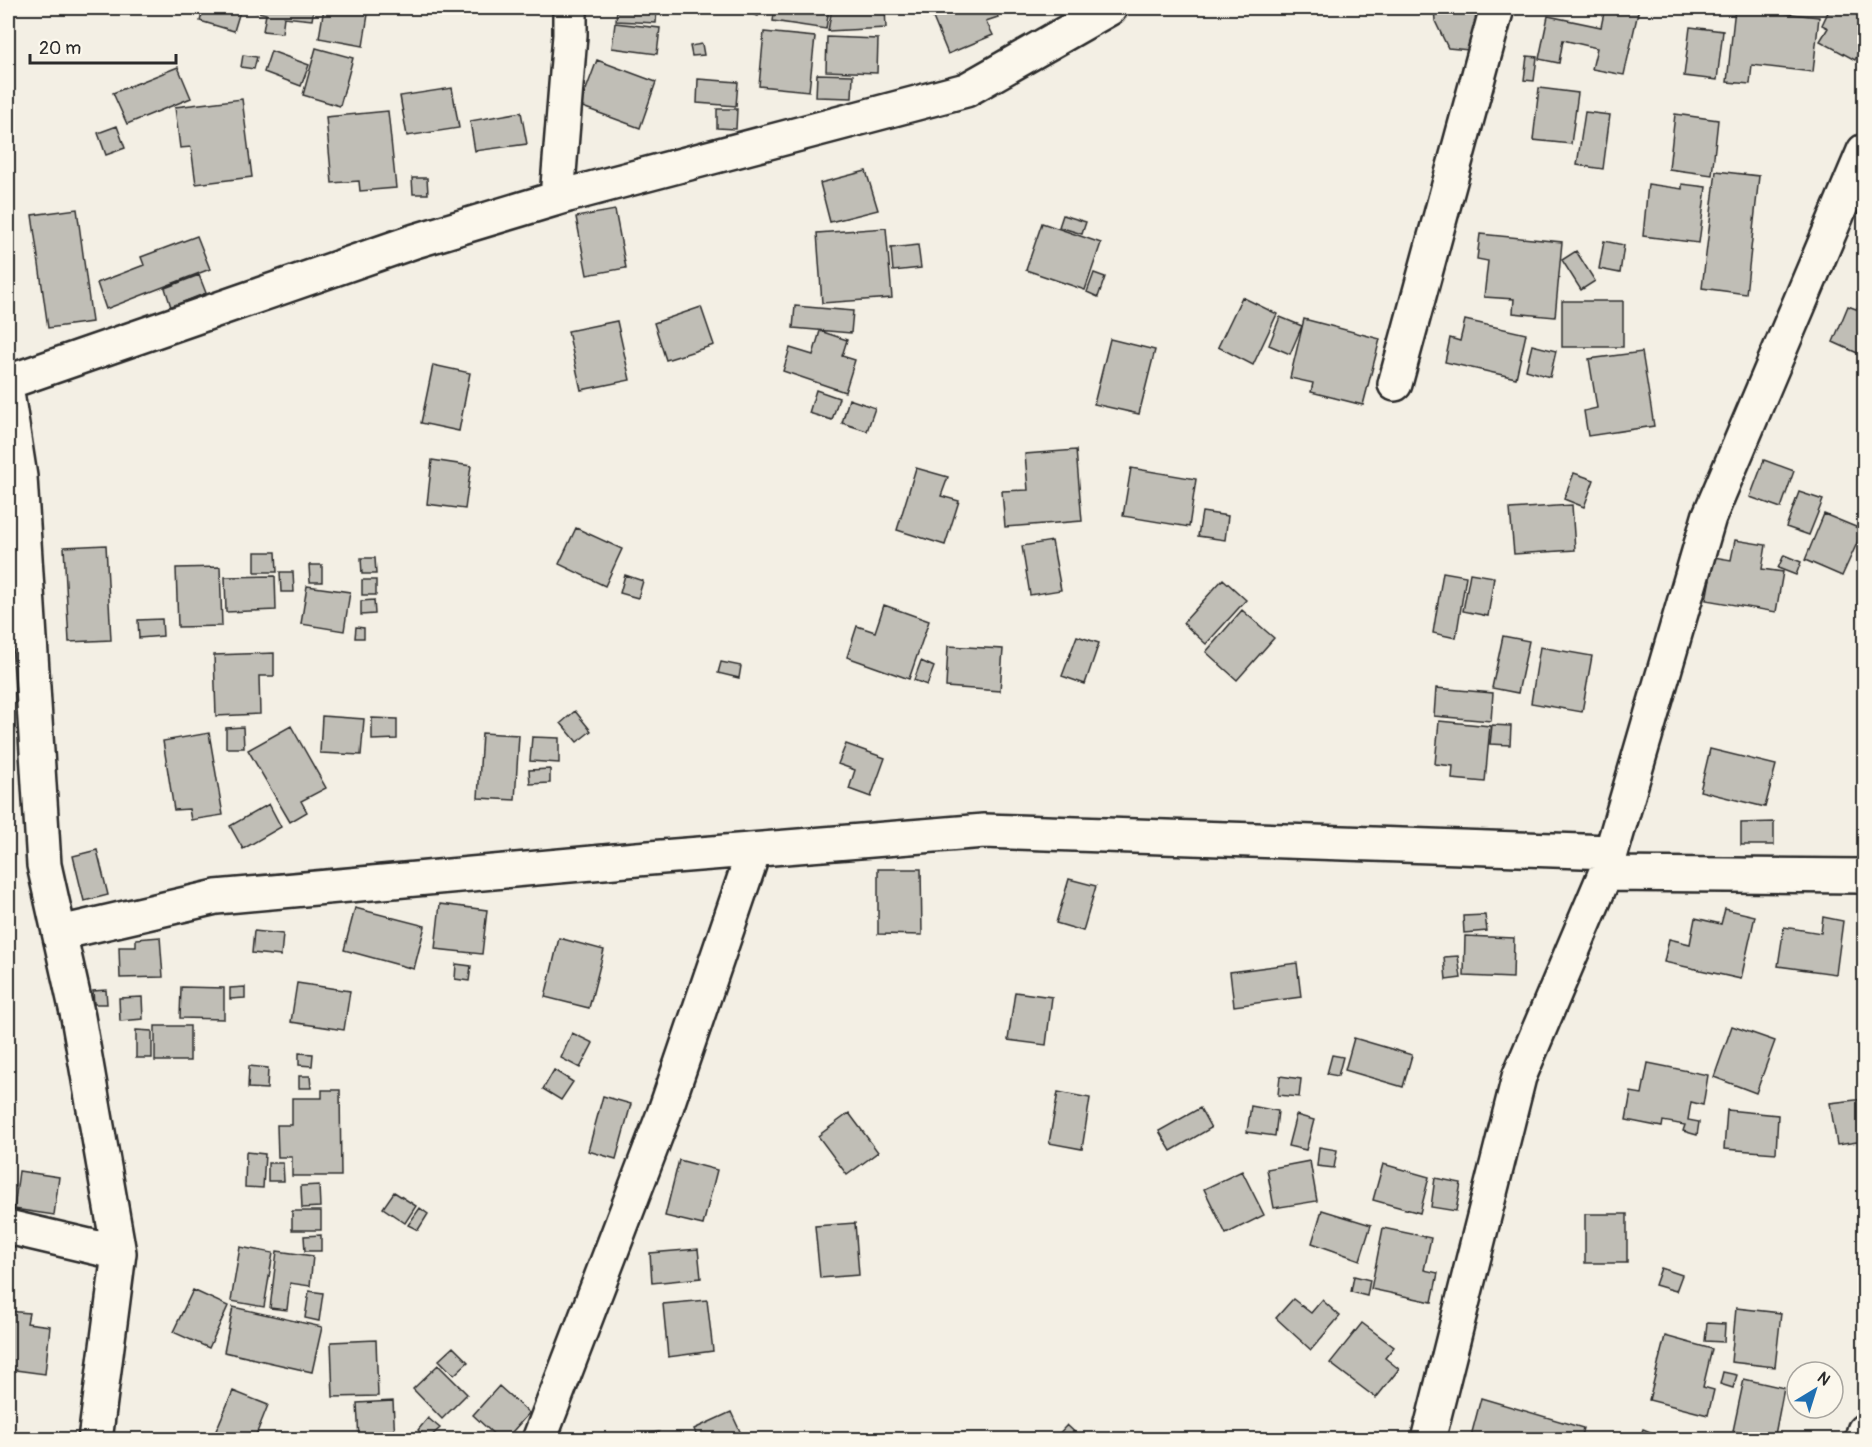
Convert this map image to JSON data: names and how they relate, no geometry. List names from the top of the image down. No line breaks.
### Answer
{"scale_bar":"20 m","north":"top right"}
